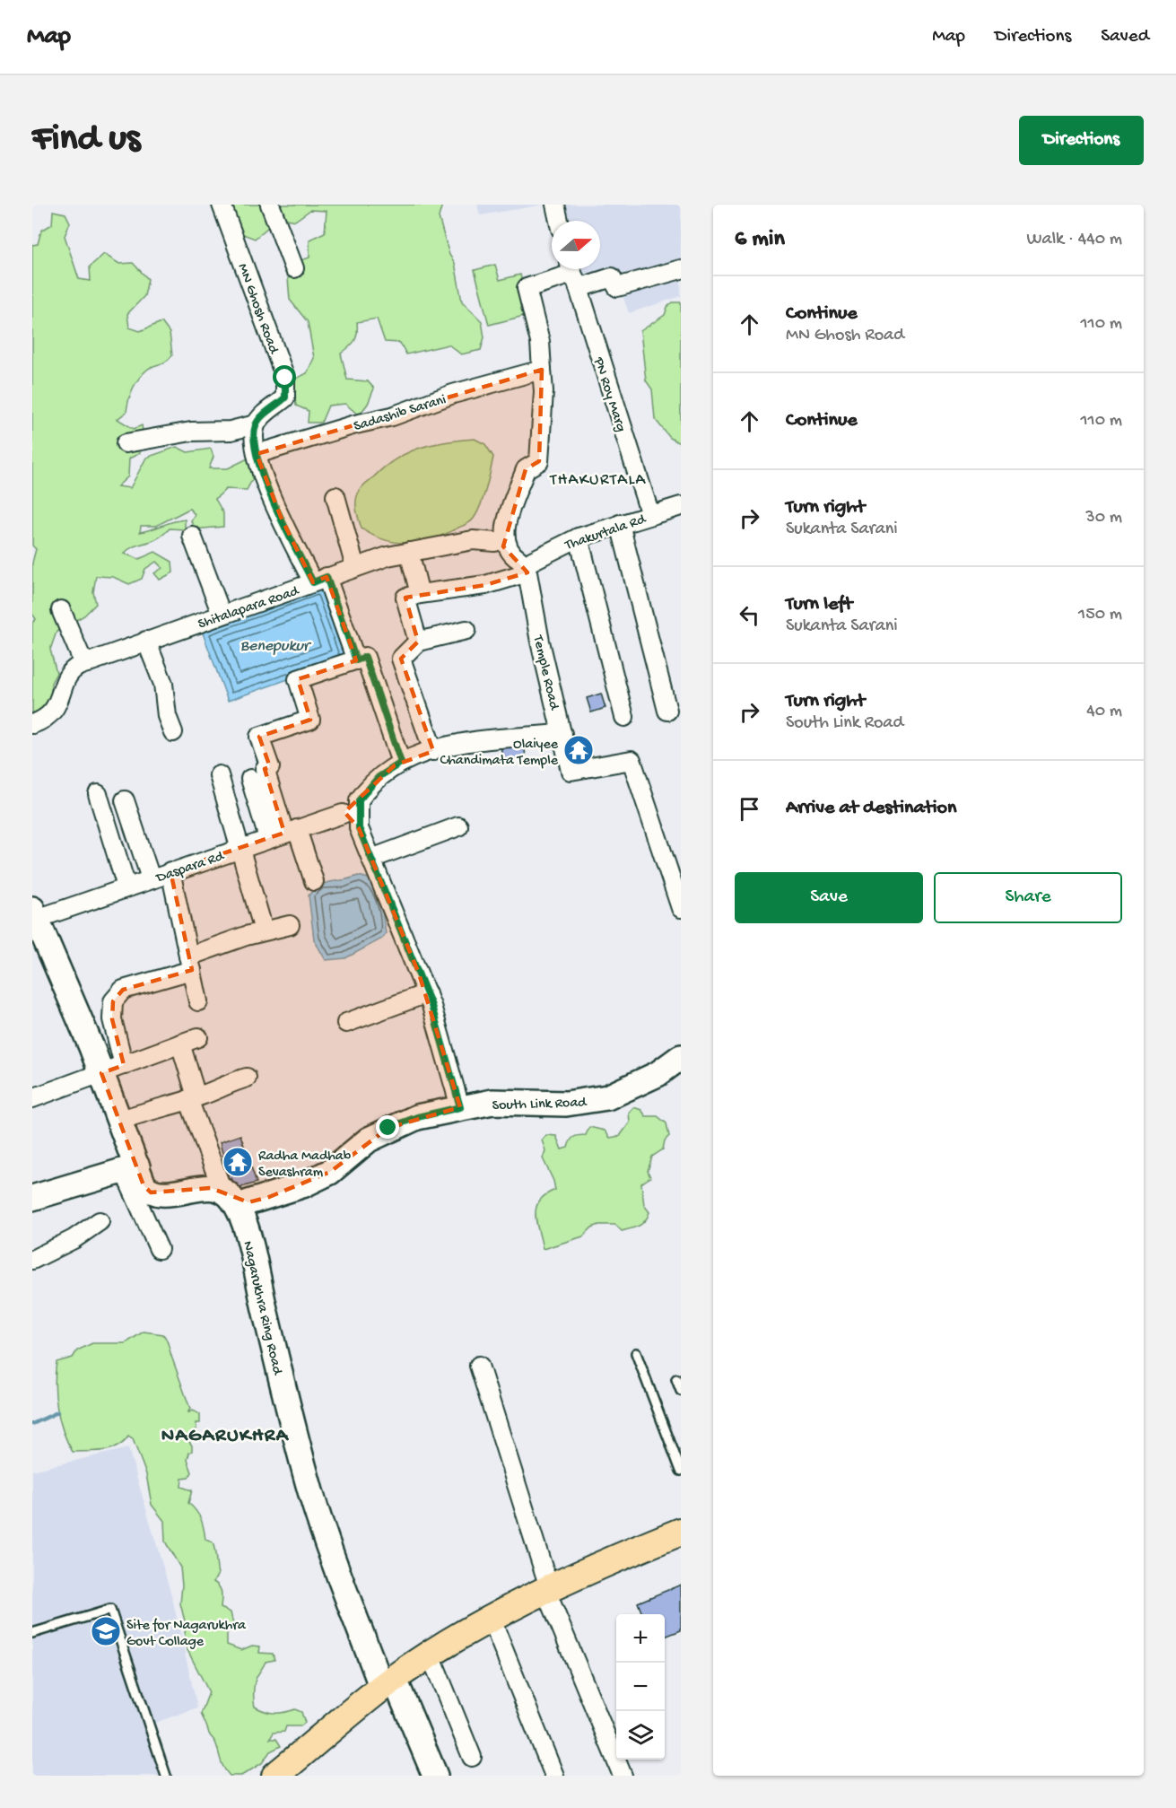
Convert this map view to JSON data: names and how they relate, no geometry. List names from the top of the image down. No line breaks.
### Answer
{"streets":{"main road":["South Link Road","Nagarukhra Ring Road"],"street":["MN Ghosh Road","PN Roy Marg","Sadashib Sarani","Thakurtala Rd","Shitalapara Road","Temple Road","Daspara Rd"]},"crossings":[["PN Roy Marg","Thakurtala Rd"],["Thakurtala Rd","Shitalapara Road"],["Thakurtala Rd","Temple Road"],["Shitalapara Road","Temple Road"],["South Link Road","Nagarukhra Ring Road"]],"districts":["THAKURTALA","NAGARUKHRA"],"water":["Benepukur"],"places":{"temple":["Olaiyee Chandimata Temple","Radha Madhab Sevashram"],"school or university":["Site for Nagarukhra Govt Collage"]},"north":"right","page":{"header":"Map","nav":["Map","Directions","Saved"],"buttons":["Directions",["Save","Share"]],"title":"Find us","heading":["6 min","Walk · 440 m"],"list":[["Continue","MN Ghosh Road","110 m"],["Continue","110 m"],["Turn right","Sukanta Sarani","30 m"],["Turn left","Sukanta Sarani","150 m"],["Turn right","South Link Road","40 m"],"Arrive at destination"],"map_buttons":["+","−"]}}
